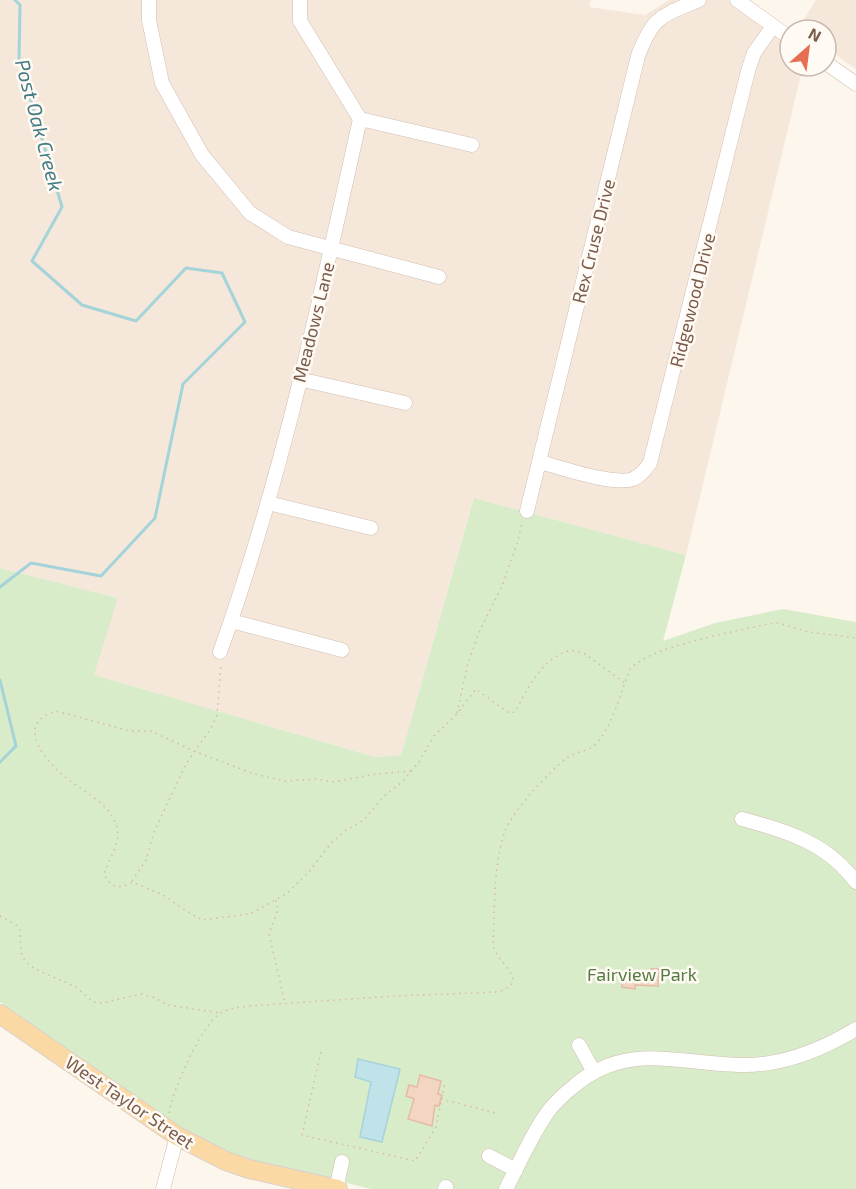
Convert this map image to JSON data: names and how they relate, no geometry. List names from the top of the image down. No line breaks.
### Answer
{"streets":{"main road":["West Taylor Street"],"street":["Rex Cruse Drive","Ridgewood Drive","Meadows Lane"]},"crossings":[["Rex Cruse Drive","Ridgewood Drive"]],"water":["Post Oak Creek"],"parks":["Fairview Park"],"north":"top right"}
